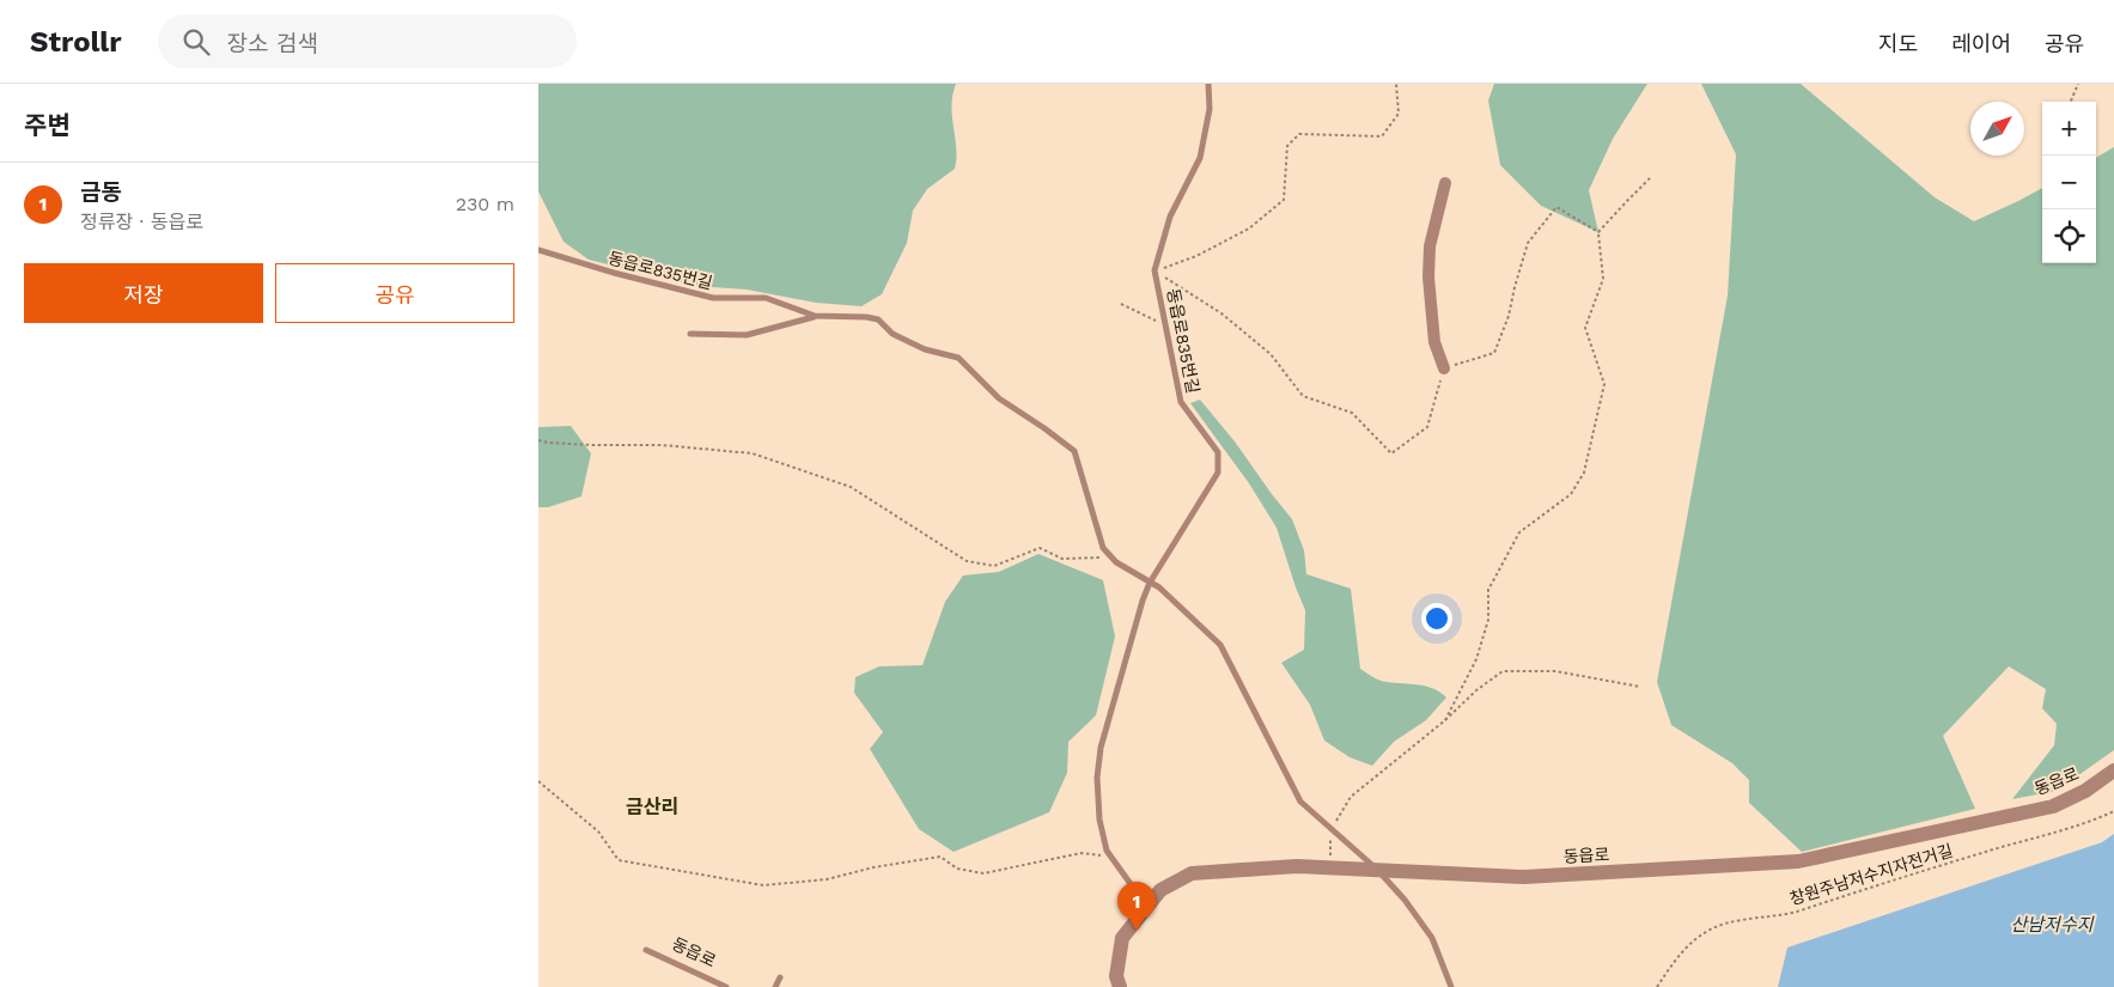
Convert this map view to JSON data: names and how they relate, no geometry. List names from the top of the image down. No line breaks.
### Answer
{"streets":{"street":["동읍로"],"lane":["동읍로835번길"],"path":["창원주남저수지자전거길"]},"crossings":[["동읍로835번길","동읍로"]],"districts":["금산리"],"water":["산남저수지"],"north":"top right","page":{"header":"Strollr","search":"장소 검색","nav":["지도","레이어","공유"],"heading":"주변","map_buttons":["+","−"],"list":[{"mark":"1","name":"금동","note":"정류장 · 동읍로","value":"230 m"}],"buttons":["저장","공유"],"pins":"1"}}
